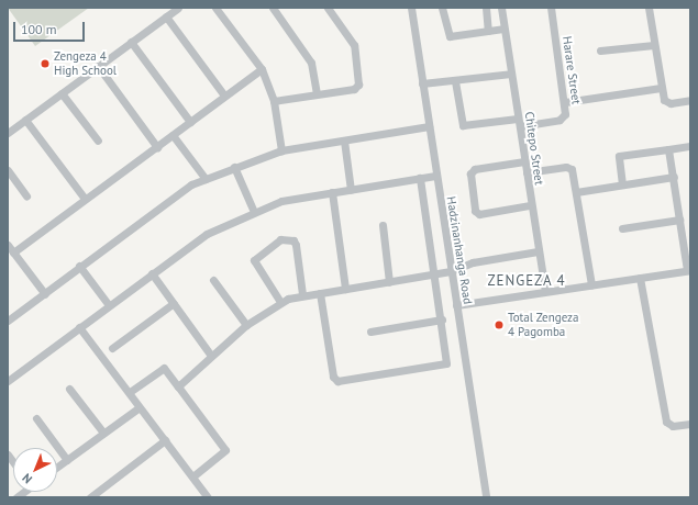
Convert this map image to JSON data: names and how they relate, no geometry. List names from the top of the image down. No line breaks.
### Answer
{"streets":{"street":["Harare Street","Chitepo Street","Hadzinanhanga Road"]},"crossings":[["Harare Street","Chitepo Street"]],"districts":["ZENGEZA 4"],"places":["Zengeza 4 High School","Total Zengeza 4 Pagomba"],"scale_bar":"100 m","north":"bottom left"}
